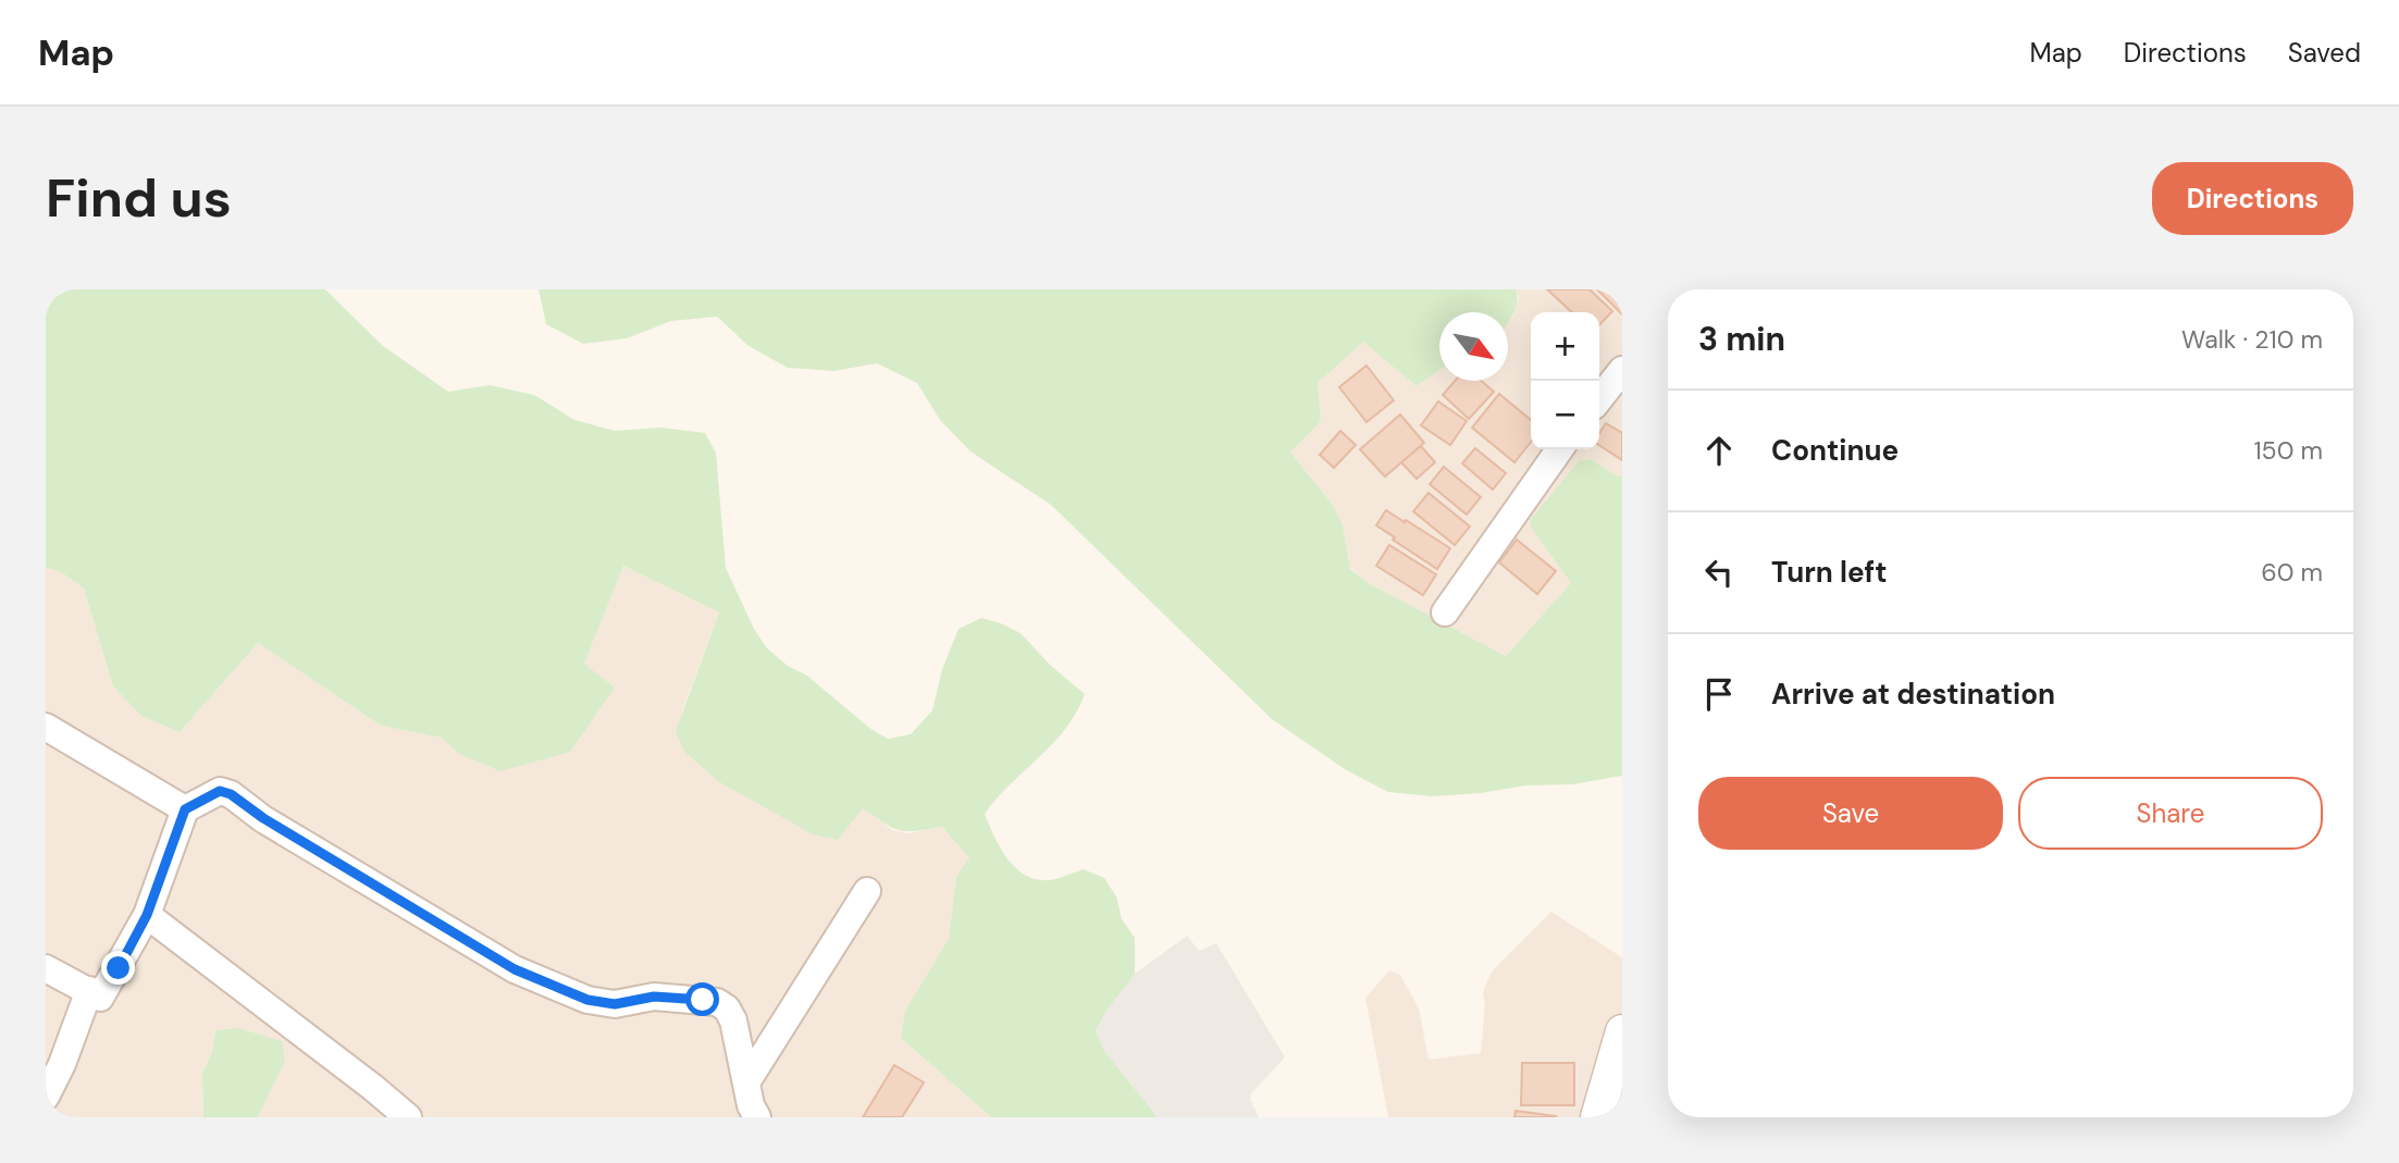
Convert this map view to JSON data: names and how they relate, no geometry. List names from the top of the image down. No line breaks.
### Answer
{"north":"bottom right","page":{"header":"Map","nav":["Map","Directions","Saved"],"buttons":["Directions",["Save","Share"]],"title":"Find us","heading":["3 min","Walk · 210 m"],"map_buttons":["+","−"],"list":[["Continue","150 m"],["Turn left","60 m"],"Arrive at destination"]}}
